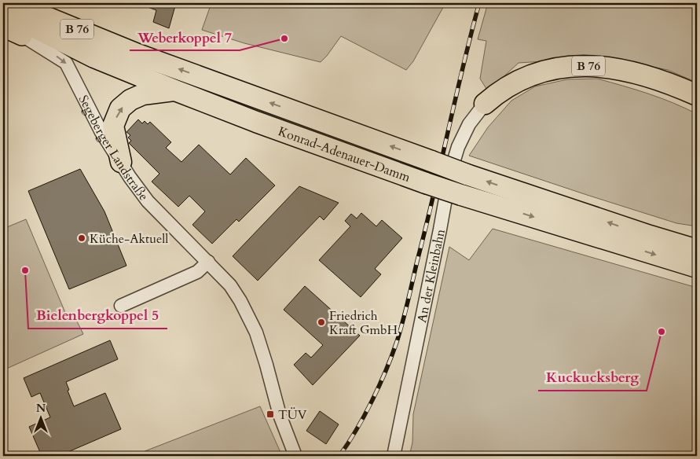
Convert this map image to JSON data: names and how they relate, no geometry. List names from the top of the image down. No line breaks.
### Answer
{"streets":{"highway":["B 76","Konrad-Adenauer-Damm"],"street":["Segeberger Landstraße","An der Kleinbahn"]},"crossings":[["B 76","Segeberger Landstraße"],["B 76","Konrad-Adenauer-Damm"],["B 76","An der Kleinbahn"]],"places":{"other":["Weberkoppel 7","Küche-Aktuell","Bielenbergkoppel 5","Friedrich Kraft GmbH","Kuckucksberg"],"transit":["TÜV"]},"north":"top"}
